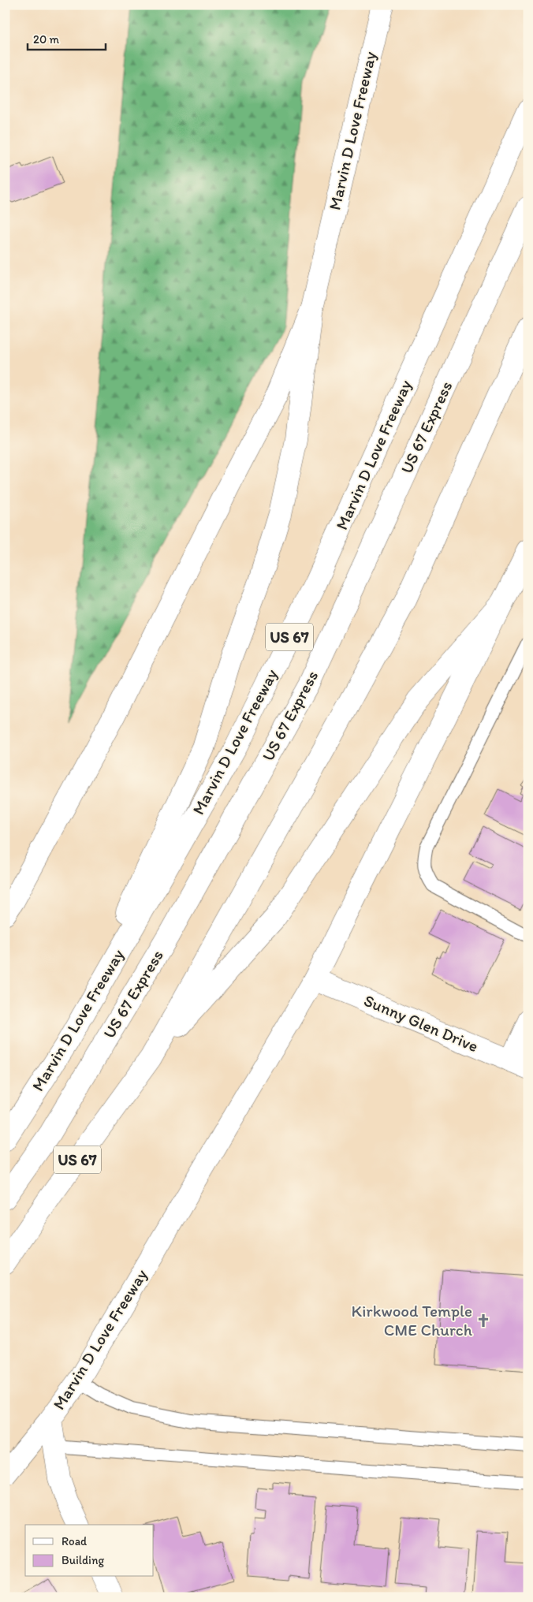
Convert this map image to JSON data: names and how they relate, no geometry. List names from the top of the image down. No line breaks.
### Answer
{"streets":{"main road":["Marvin D Love Freeway","US 67 Express","US 67","Sunny Glen Drive"]},"crossings":[["Marvin D Love Freeway","Sunny Glen Drive"]],"places":{"church":["Kirkwood Temple CME Church"]},"legend":["Road","Building"],"scale_bar":"20 m"}
